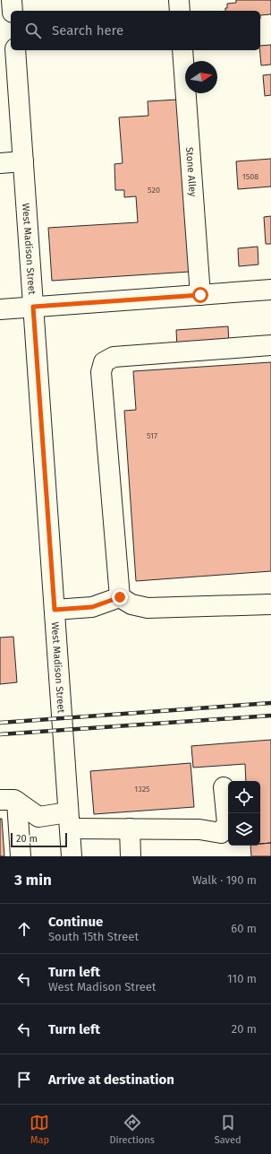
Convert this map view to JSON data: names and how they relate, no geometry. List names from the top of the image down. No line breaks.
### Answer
{"streets":{"street":["Stone Alley","West Madison Street"]},"house_numbers":["1508","520","517","1325"],"scale_bar":"20 m","north":"right","page":{"search":"Search here","scale":"20 m","heading":["3 min","Walk · 190 m"],"list":[["Continue","South 15th Street","60 m"],["Turn left","West Madison Street","110 m"],["Turn left","20 m"],"Arrive at destination"],"nav":["Map","Directions","Saved"]}}
